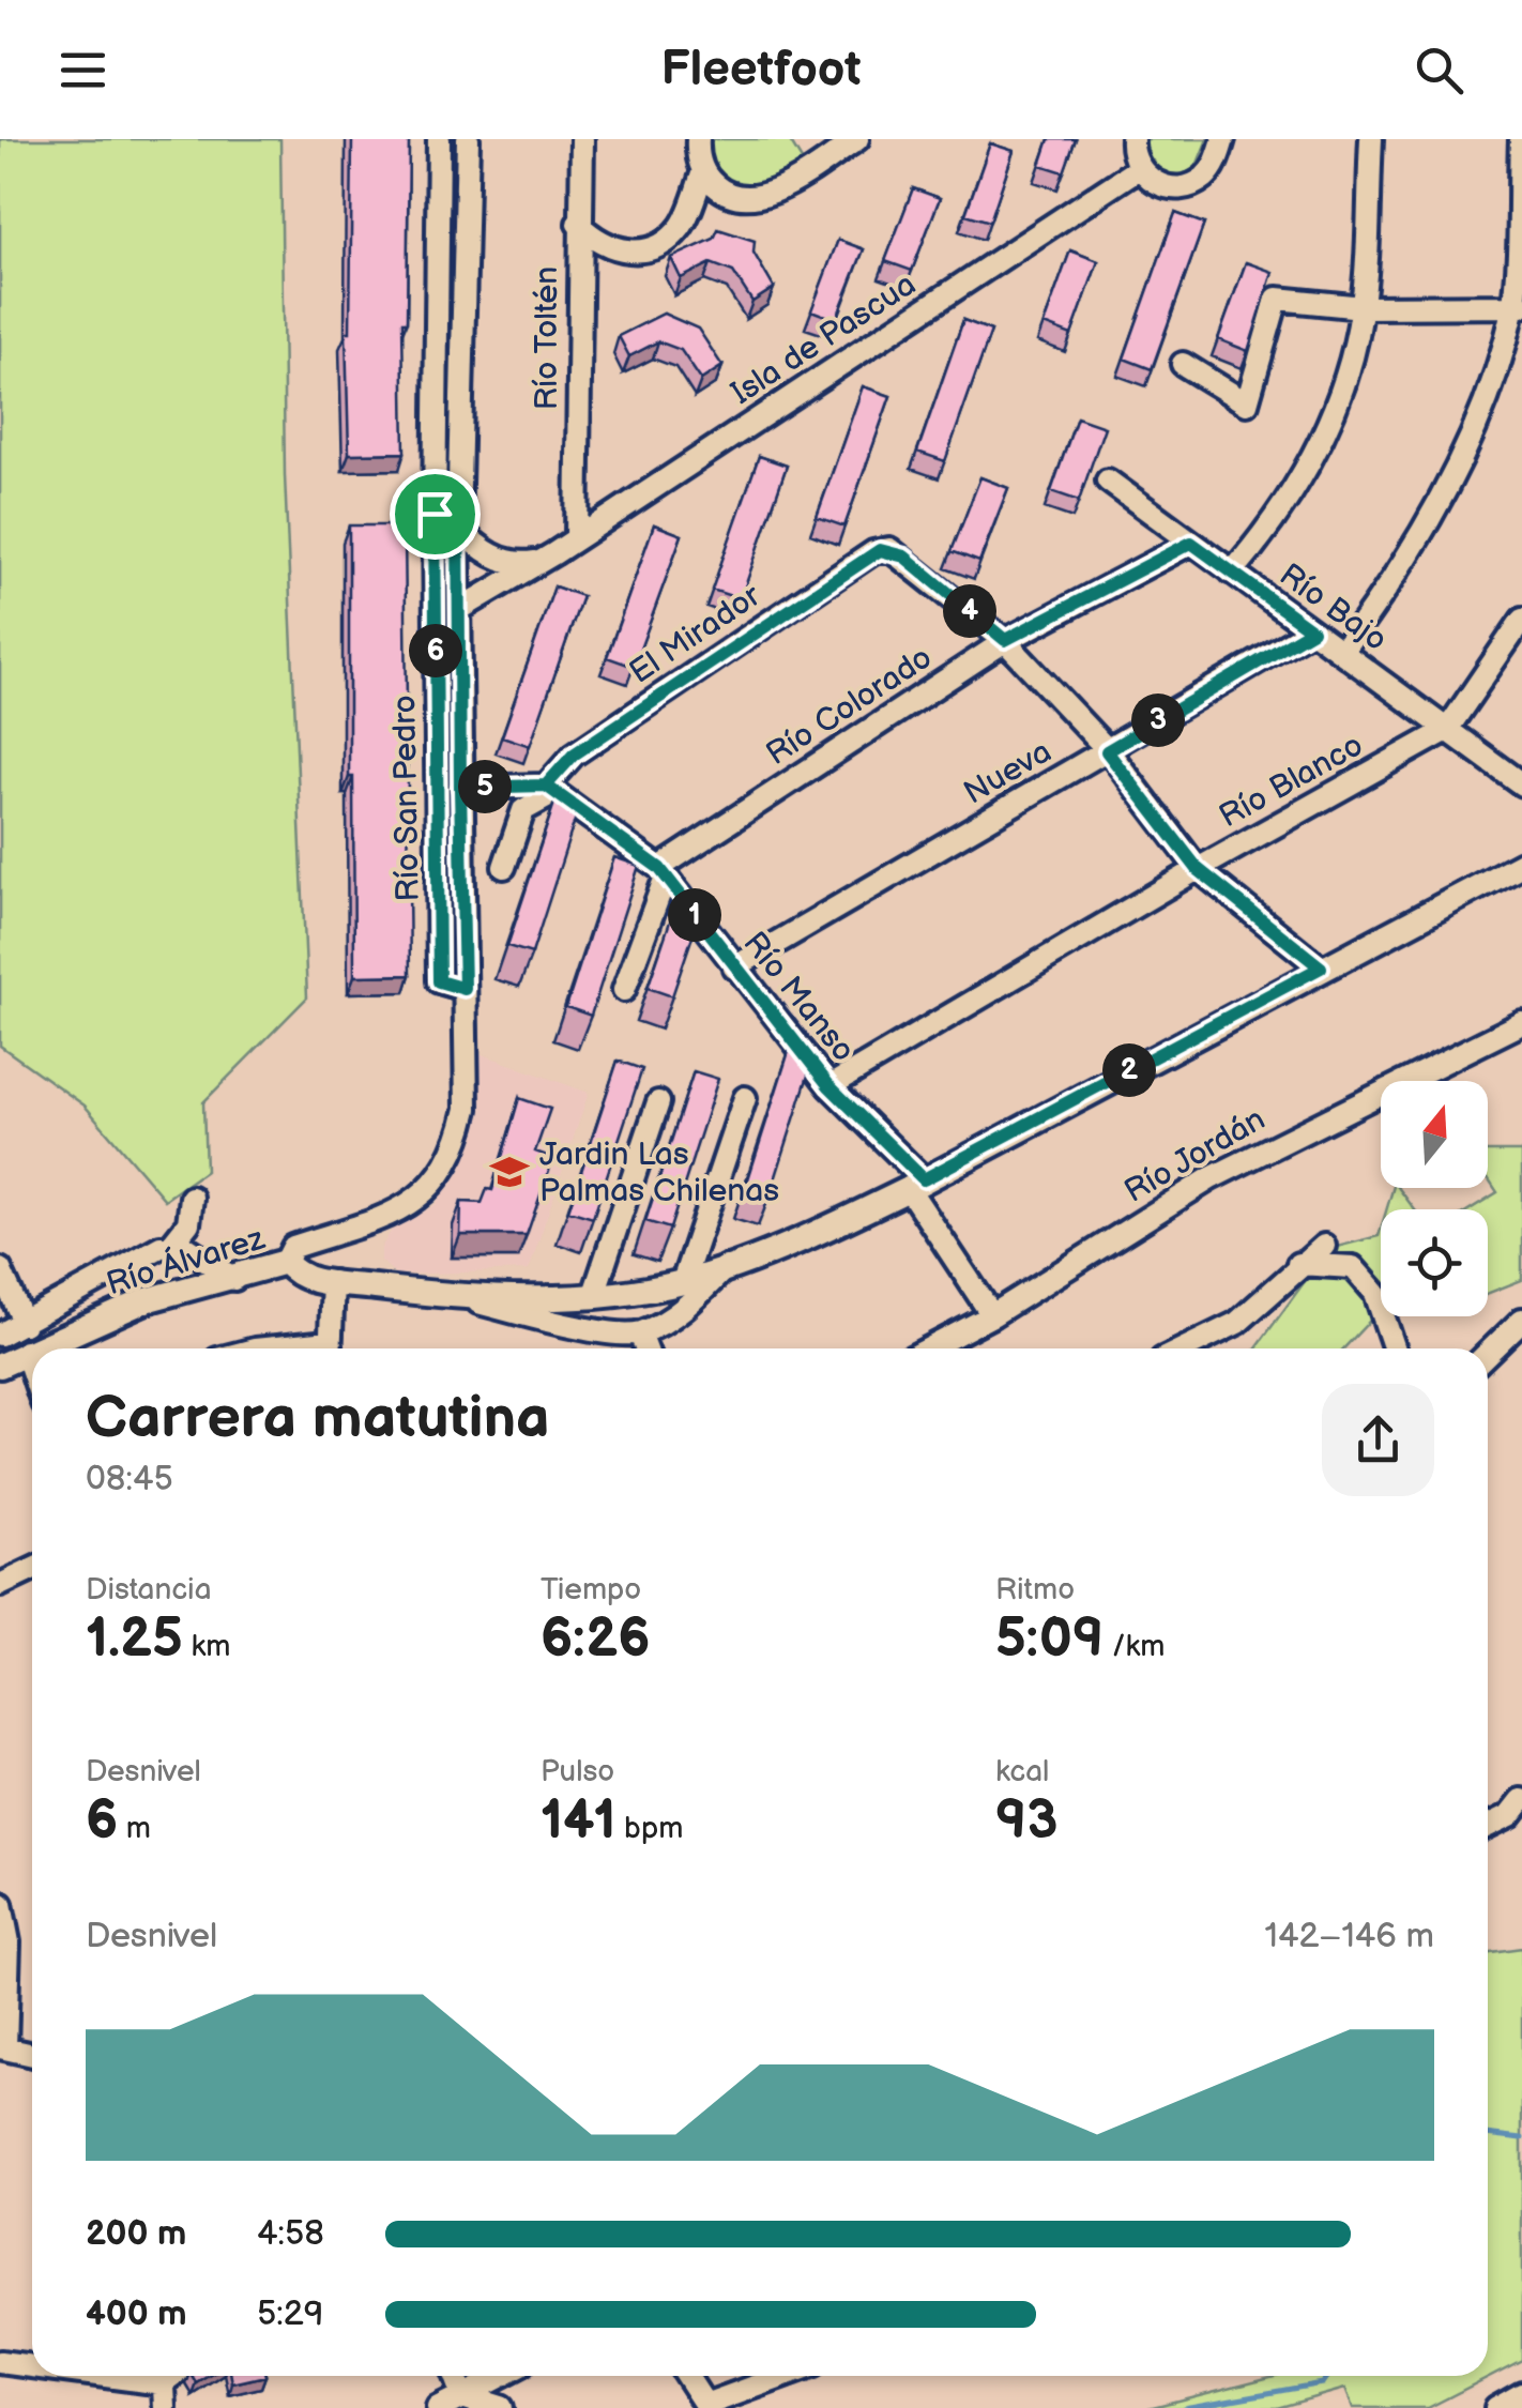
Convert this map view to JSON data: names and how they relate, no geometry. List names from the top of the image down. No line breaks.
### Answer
{"streets":{"street":["Río Toltén","Isla de Pascua","Río Bajo","El Mirador","Río Colorado","Nueva","Río Blanco","Río San Pedro","Río Manso","Río Jordán","Río Álvarez"]},"crossings":[["Río Toltén","Isla de Pascua"],["Isla de Pascua","Río San Pedro"],["Río Bajo","Río Colorado"],["Río Bajo","Nueva"],["Río Bajo","Río Blanco"],["El Mirador","Río Colorado"],["El Mirador","Río Manso"],["Río Colorado","Río Manso"],["Nueva","Río Manso"],["Río Blanco","Río Manso"],["Río San Pedro","Río Álvarez"],["Río Manso","Río Jordán"],["Río Manso","Río Álvarez"]],"places":{"school or university":["Jardin Las Palmas Chilenas"]},"north":"top","page":{"header":"Fleetfoot","pins":["4","6","3","5","1","2"],"heading":["Carrera matutina","08:45"],"stats":[["Distancia","1.25 km"],["Tiempo","6:26"],["Ritmo","5:09 /km"],["Desnivel","6 m"],["Pulso","141 bpm"],["kcal","93"]],"chart":["Desnivel","142–146 m"],"list":[{"name":"200 m","note":"4:58"},{"name":"400 m","note":"5:29"}]}}
